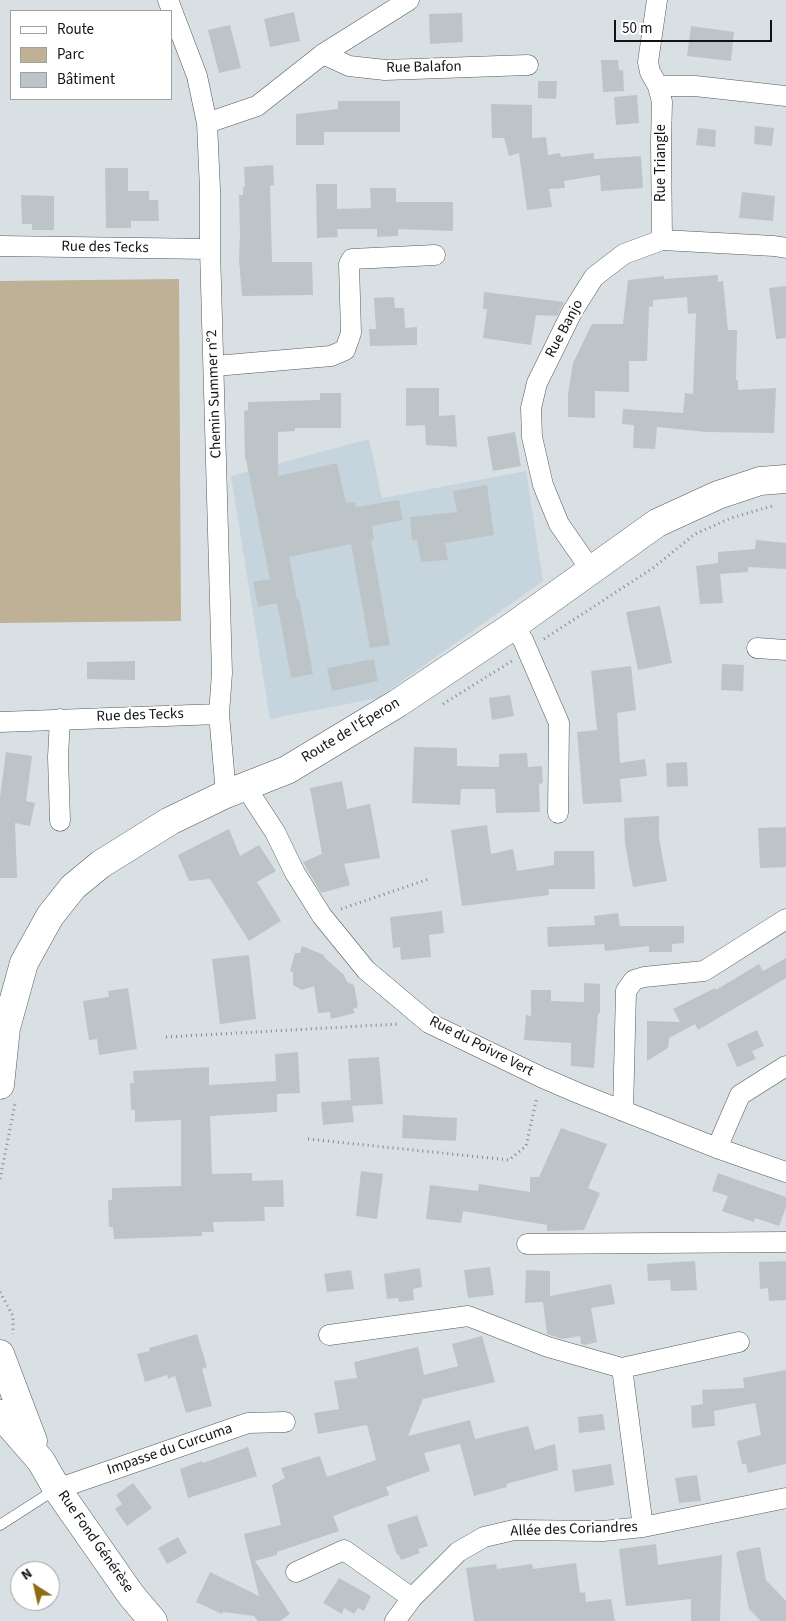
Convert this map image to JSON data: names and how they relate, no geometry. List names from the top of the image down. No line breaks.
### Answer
{"streets":{"main road":["Route de l'Éperon","Rue Fond Générèse"],"street":["Rue Balafon","Rue Triangle","Rue des Tecks","Rue Banjo","Chemin Summer n°2","Rue du Poivre Vert","Impasse du Curcuma","Allée des Coriandres"]},"crossings":[["Rue Triangle","Rue Banjo"],["Rue des Tecks","Chemin Summer n°2"],["Rue Banjo","Route de l'Éperon"],["Chemin Summer n°2","Route de l'Éperon"],["Chemin Summer n°2","Rue du Poivre Vert"],["Route de l'Éperon","Rue du Poivre Vert"],["Impasse du Curcuma","Rue Fond Générèse"]],"legend":["Route","Parc","Bâtiment"],"scale_bar":"50 m","north":"top left"}
